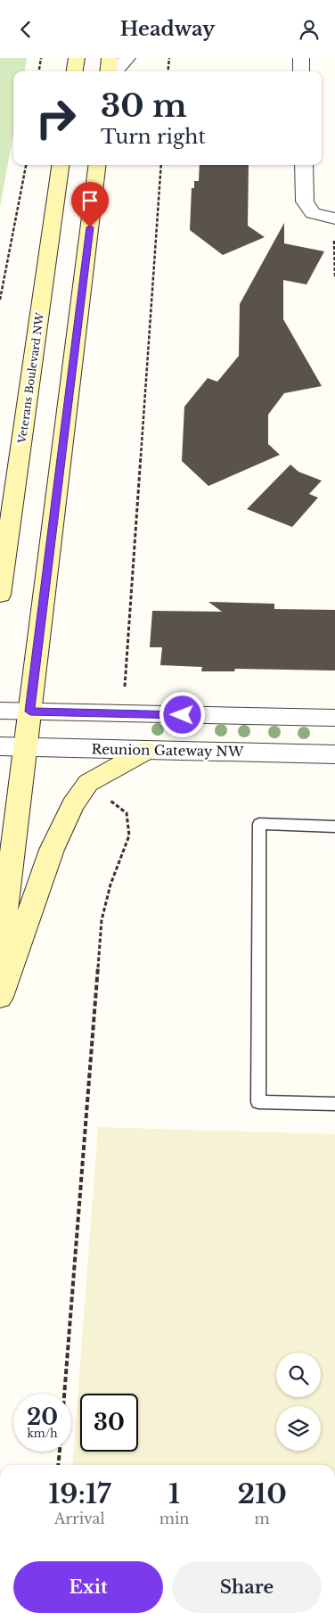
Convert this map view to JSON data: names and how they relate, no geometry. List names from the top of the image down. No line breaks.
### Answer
{"streets":{"main road":["Veterans Boulevard NW"],"street":["Reunion Gateway NW"]},"page":{"header":"Headway","turn":["30 m","Turn right"],"speed":"20 km/h","limit":"30","eta":["19:17","Arrival","1","min","210","m"],"buttons":["Exit","Share"]}}
